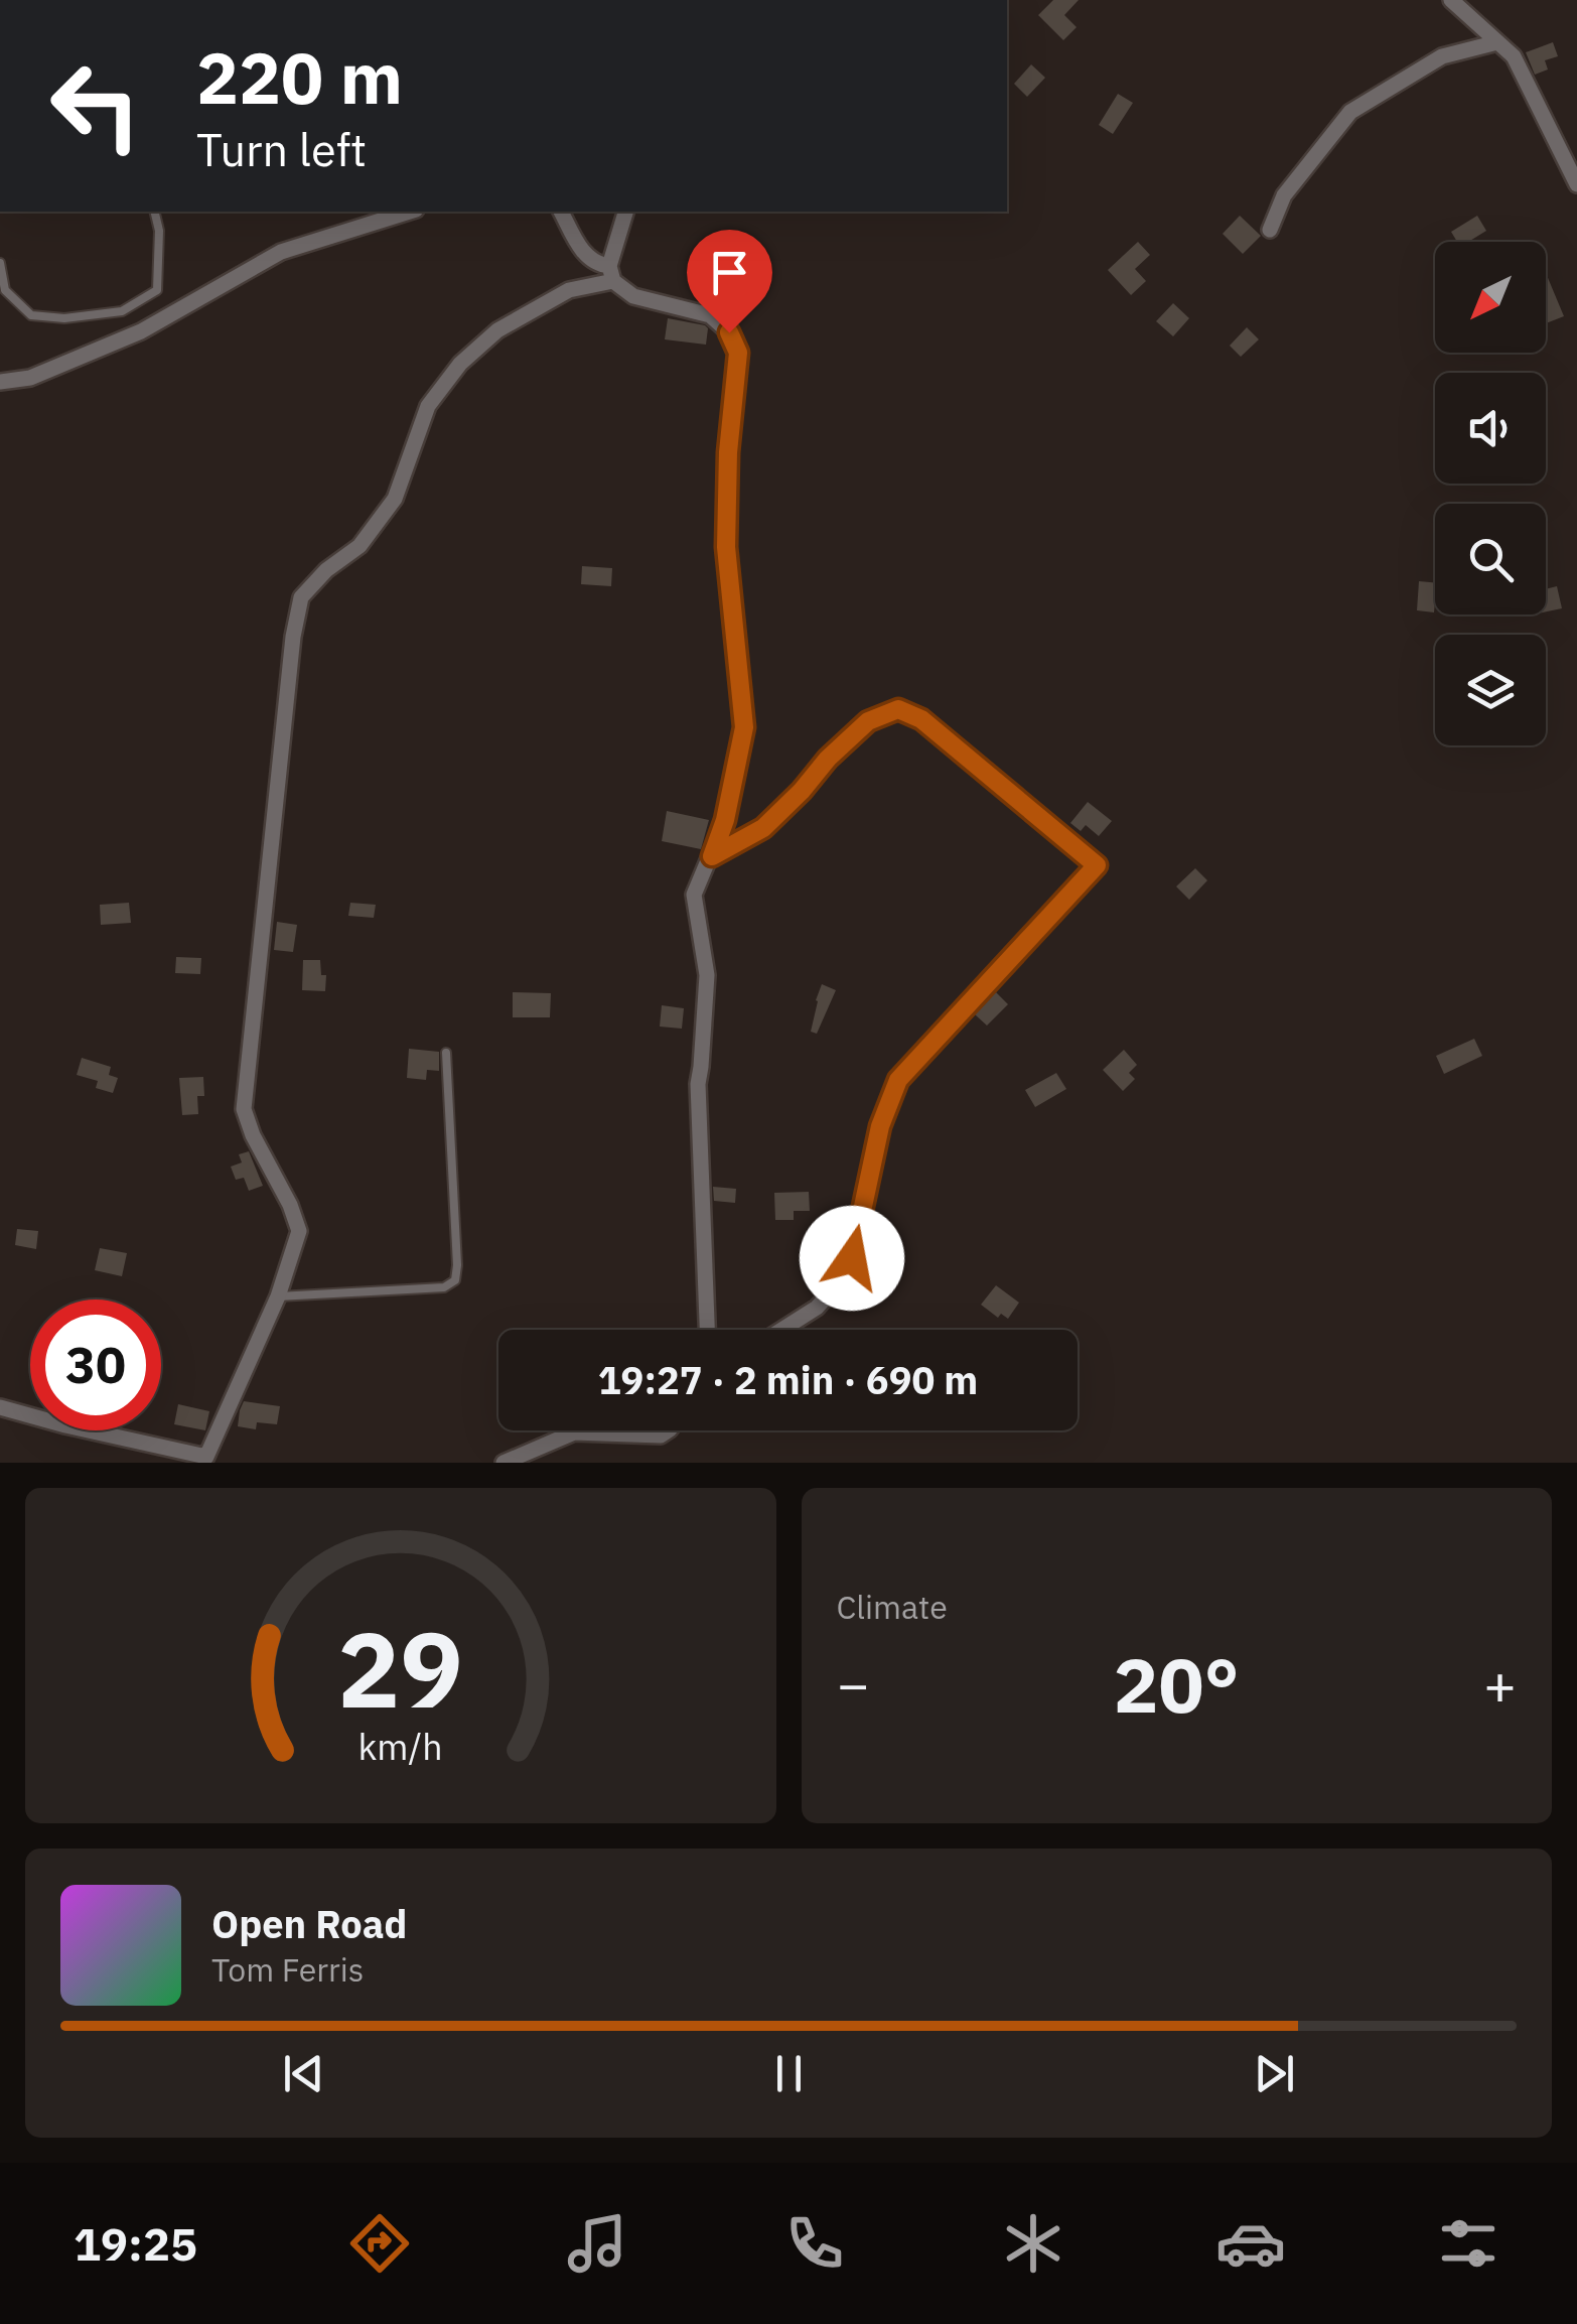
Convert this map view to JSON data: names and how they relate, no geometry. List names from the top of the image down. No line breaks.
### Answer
{"north":"bottom left","page":{"turn":["220 m","Turn left"],"limit":"30","trip":"19:27 · 2 min · 690 m","tile":"Climate","heat":["−","20°","+"],"song":["Open Road","Tom Ferris"],"tabs":"19:25","gauge":["29","km/h"]}}
